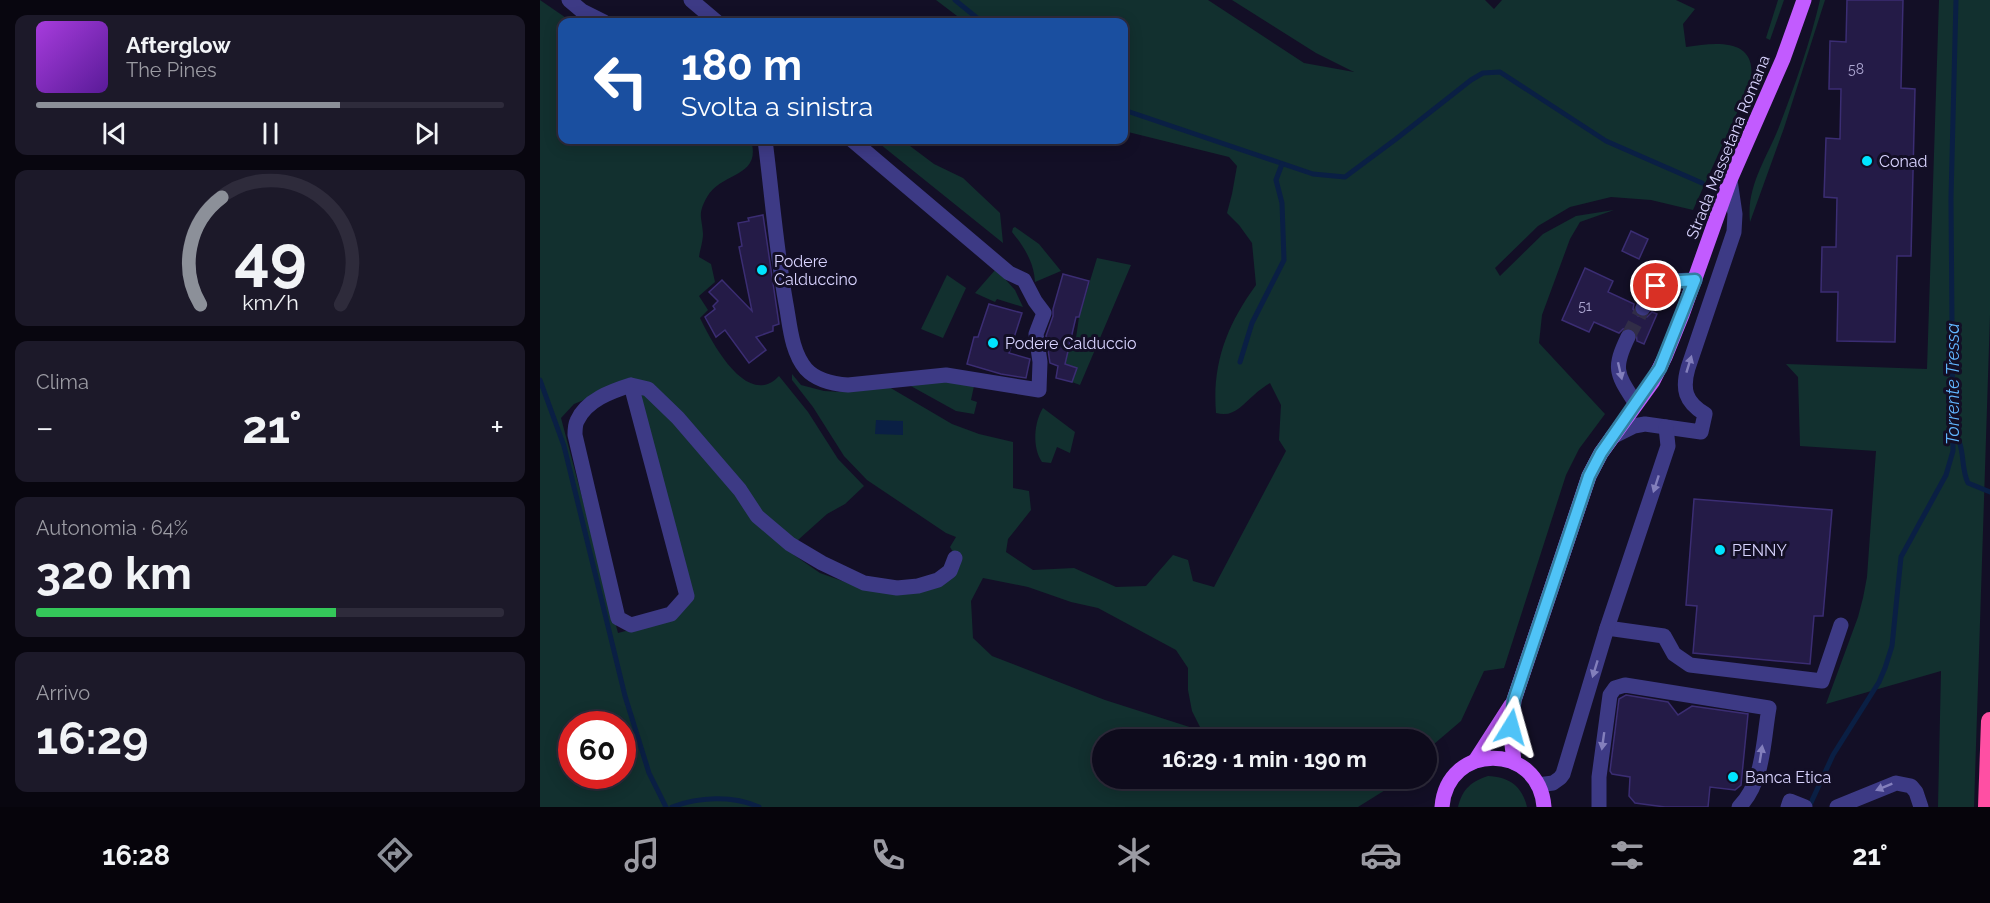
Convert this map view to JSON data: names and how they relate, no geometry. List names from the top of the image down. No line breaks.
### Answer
{"streets":{"main road":["Strada Massetana Romana"]},"water":["Torrente Tressa"],"places":["Conad","Podere Calduccino","Podere Calduccio","PENNY","Banca Etica"],"house_numbers":["58","51"],"page":{"turn":["180 m","Svolta a sinistra"],"song":["Afterglow","The Pines"],"tile":["Clima",["Autonomia · 64%","320 km"],["Arrivo","16:29"]],"heat":["−","21°","+"],"limit":"60","trip":"16:29 · 1 min · 190 m","tabs":["16:28","21°"],"gauge":["49","km/h"]}}
